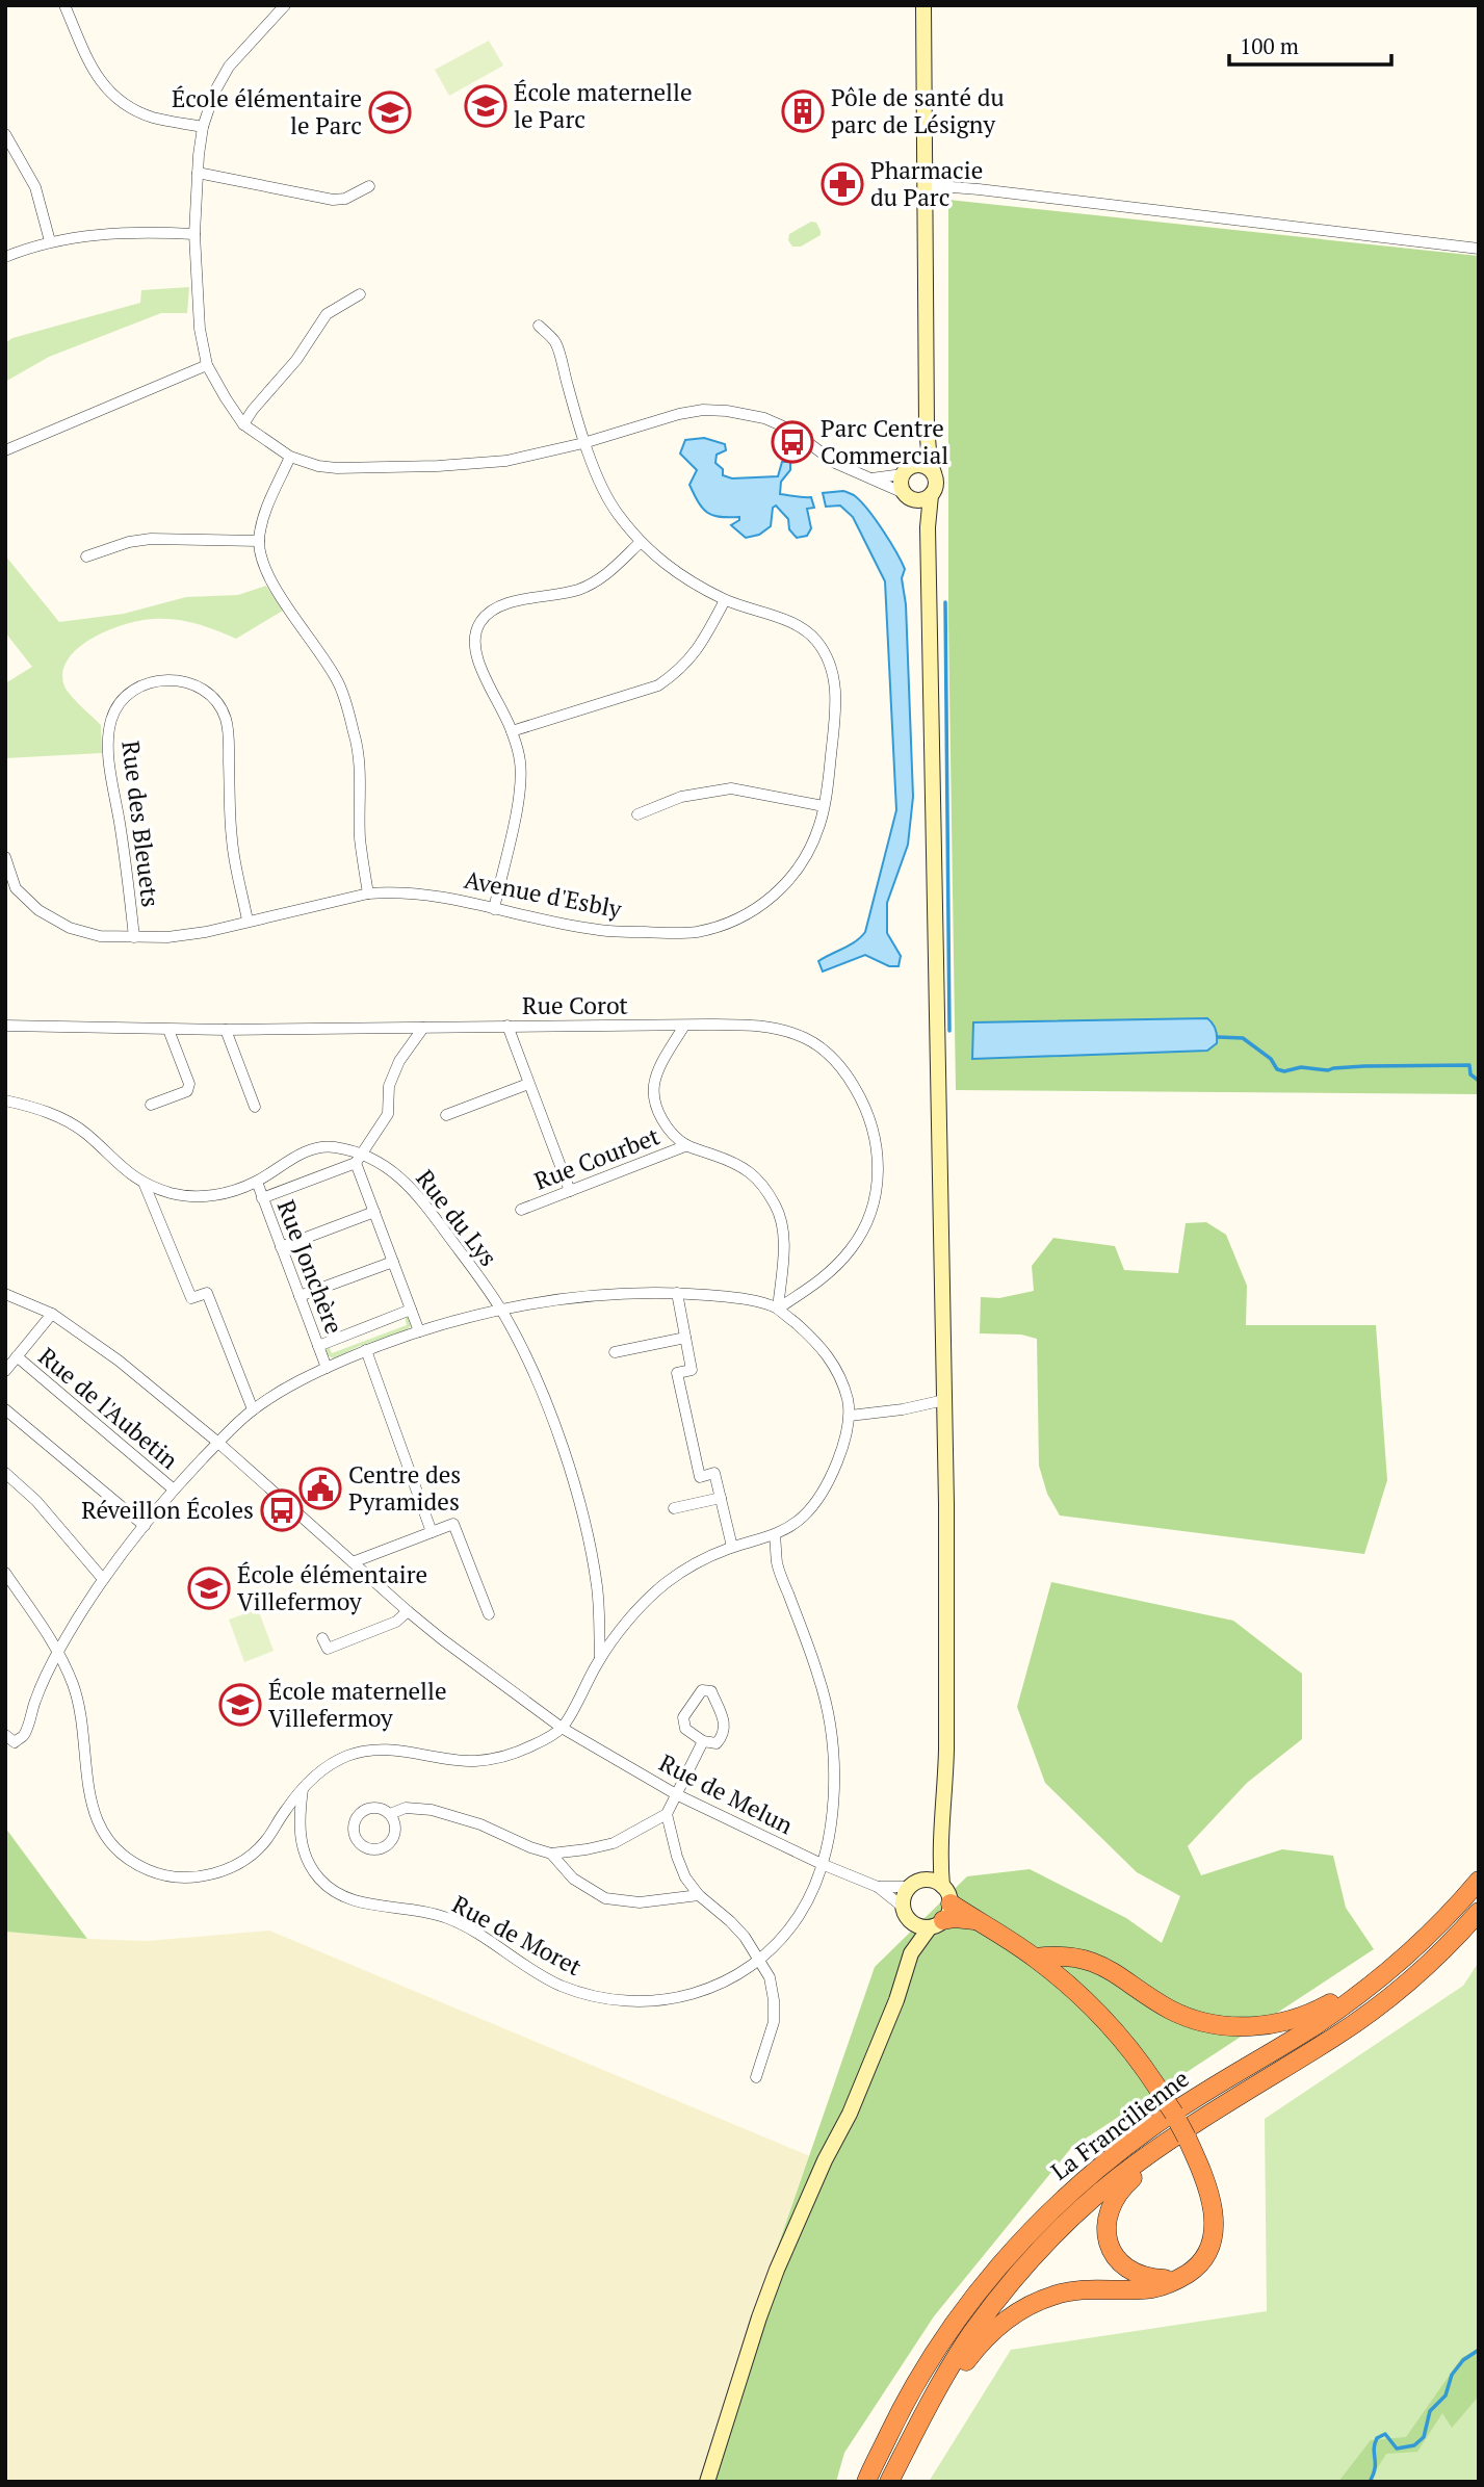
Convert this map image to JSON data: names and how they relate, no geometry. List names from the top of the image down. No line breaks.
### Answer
{"streets":{"highway":["La Francilienne"],"street":["Rue des Bleuets","Avenue d'Esbly","Rue Corot","Rue Courbet","Rue du Lys","Rue Jonchère","Rue de l'Aubetin","Rue de Melun","Rue de Moret"]},"crossings":[["Rue des Bleuets","Avenue d'Esbly"],["Rue du Lys","Rue Jonchère"],["Rue de Melun","Rue de Moret"]],"places":{"school or university":["École maternelle le Parc","École élémentaire le Parc","École élémentaire Villefermoy","École maternelle Villefermoy"],"building":["Pôle de santé du parc de Lésigny"],"pharmacy":["Pharmacie du Parc"],"bus stop":["Parc Centre Commercial","Réveillon Écoles"],"public building":["Centre des Pyramides"]},"scale_bar":"100 m"}
